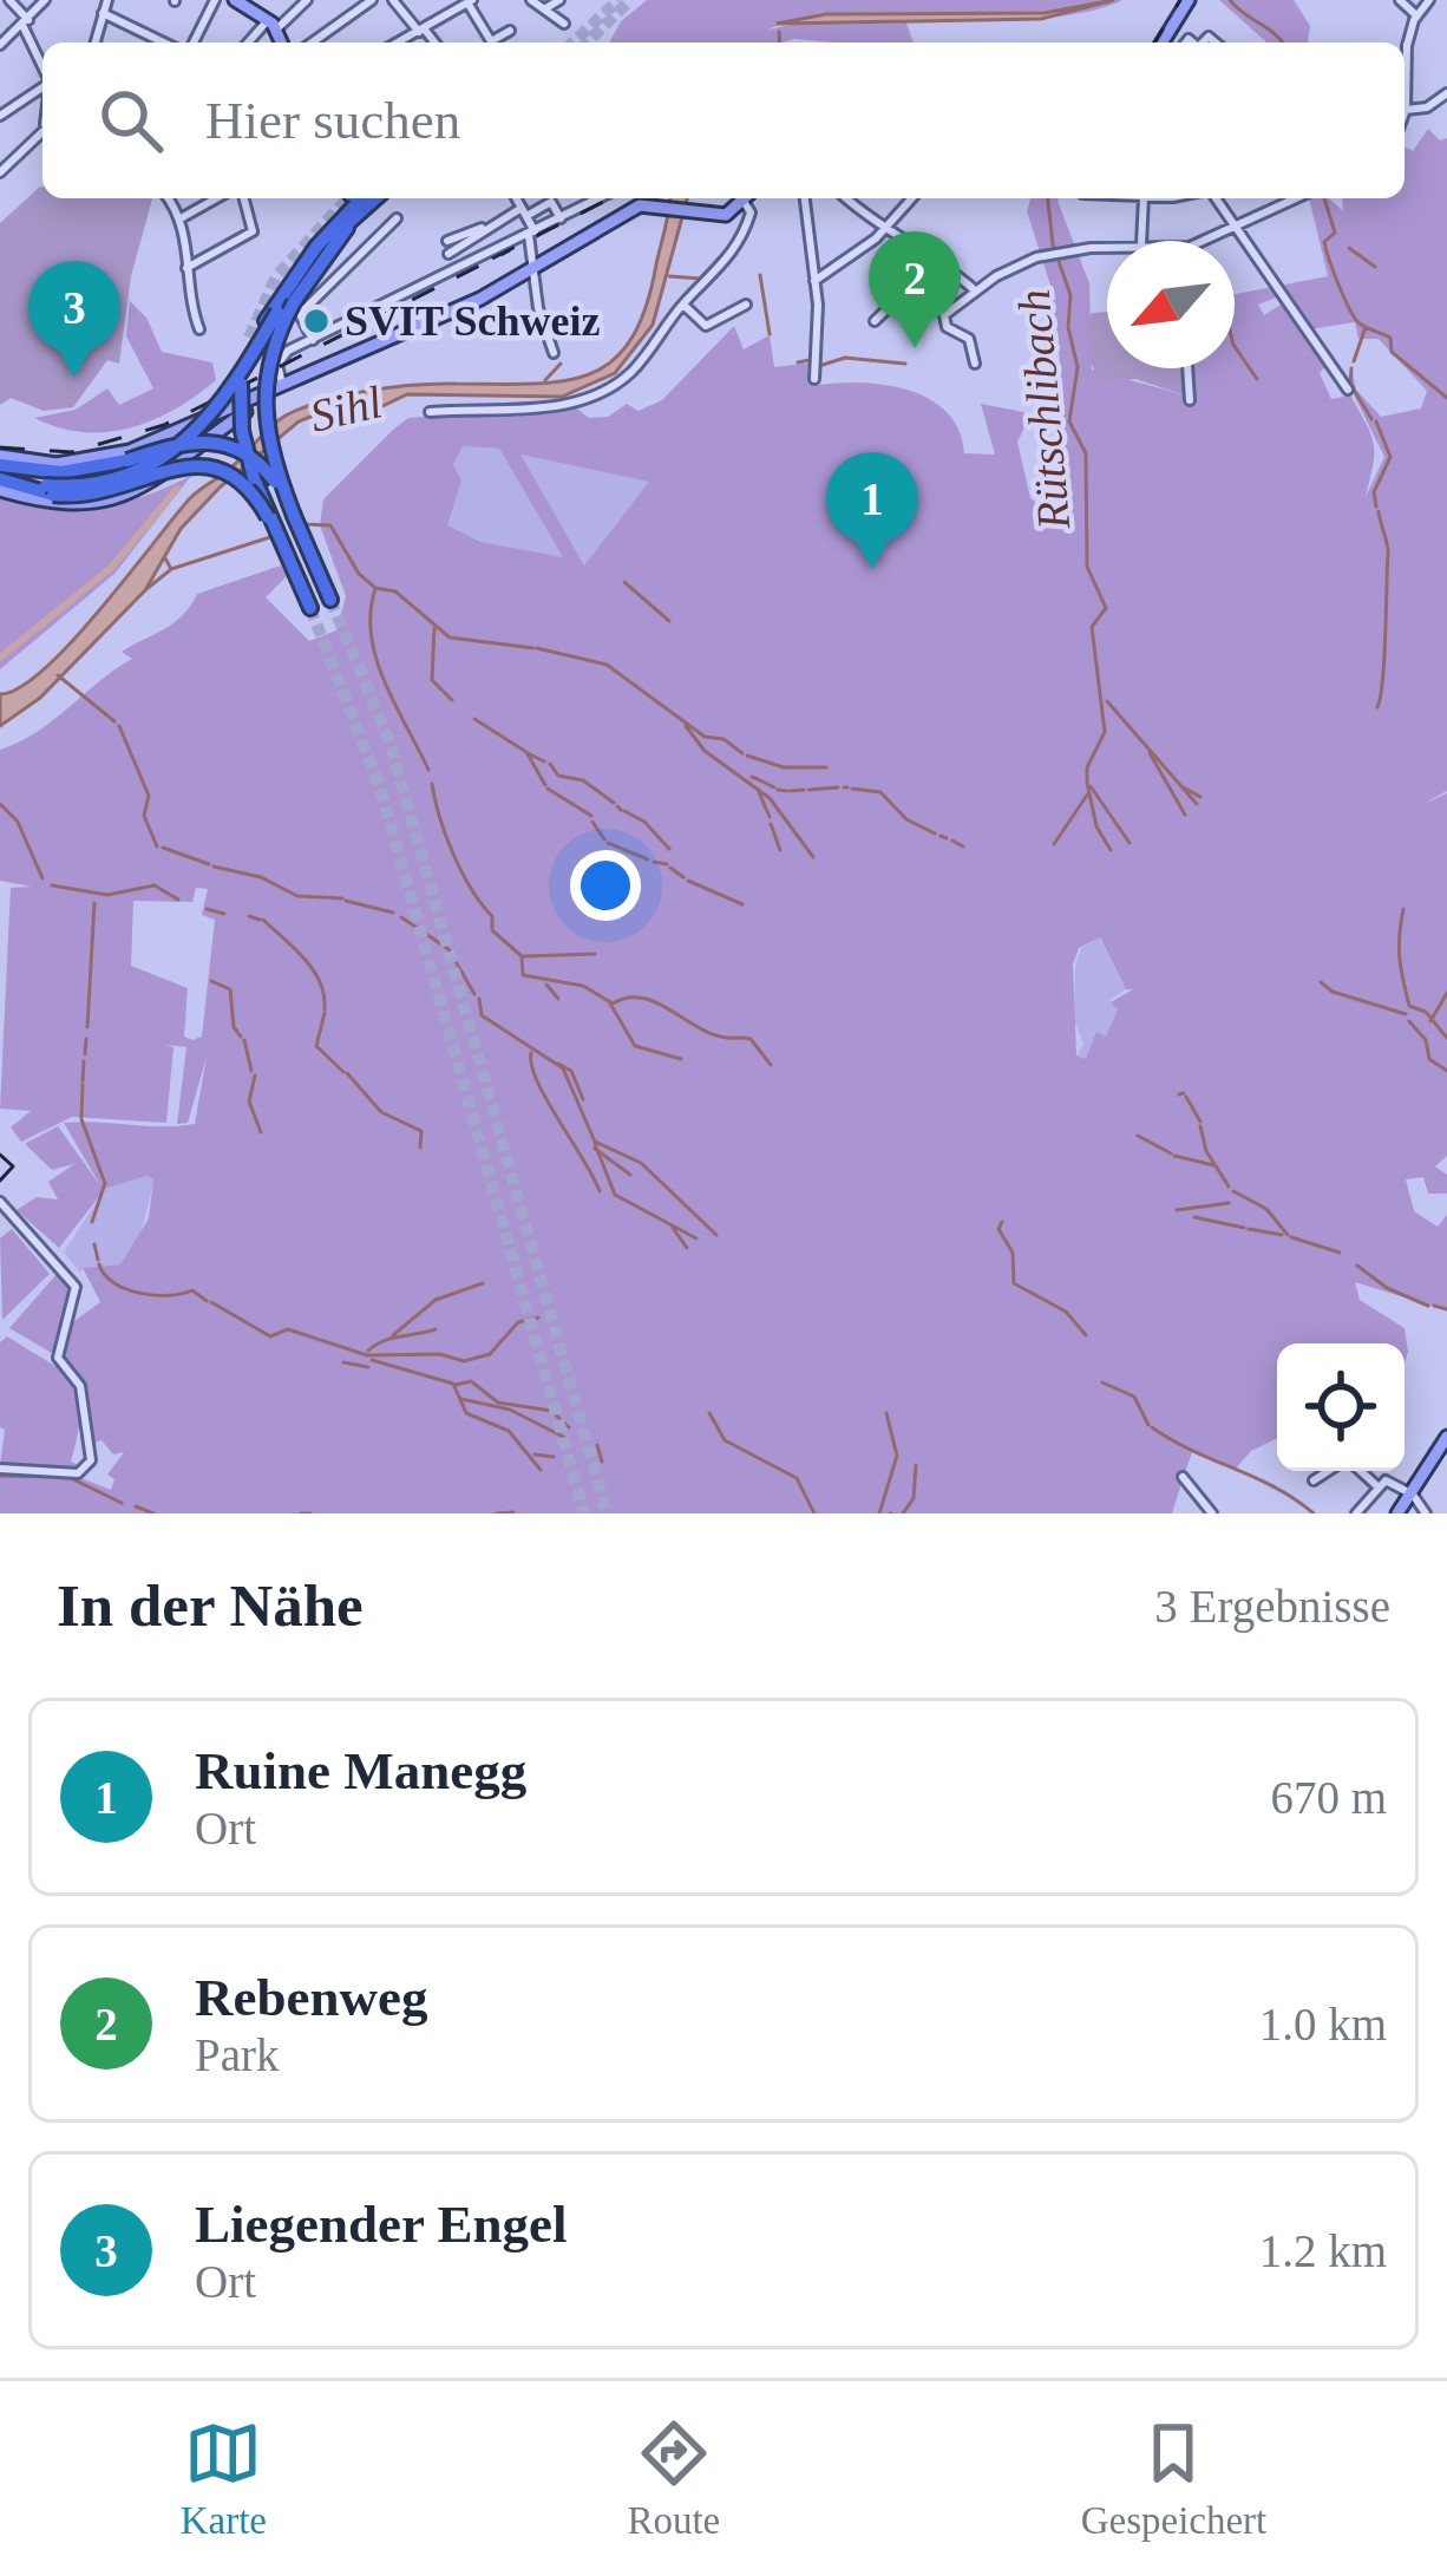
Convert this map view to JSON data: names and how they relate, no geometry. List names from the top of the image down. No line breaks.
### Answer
{"water":["Sihl","Rütschlibach"],"places":["SVIT Schweiz"],"north":"bottom left","page":{"search":"Hier suchen","pins":["2","3","1"],"heading":["In der Nähe","3 Ergebnisse"],"list":[{"mark":"1","name":"Ruine Manegg","note":"Ort","value":"670 m"},{"mark":"2","name":"Rebenweg","note":"Park","value":"1.0 km"},{"mark":"3","name":"Liegender Engel","note":"Ort","value":"1.2 km"}],"nav":["Karte","Route","Gespeichert"]}}
